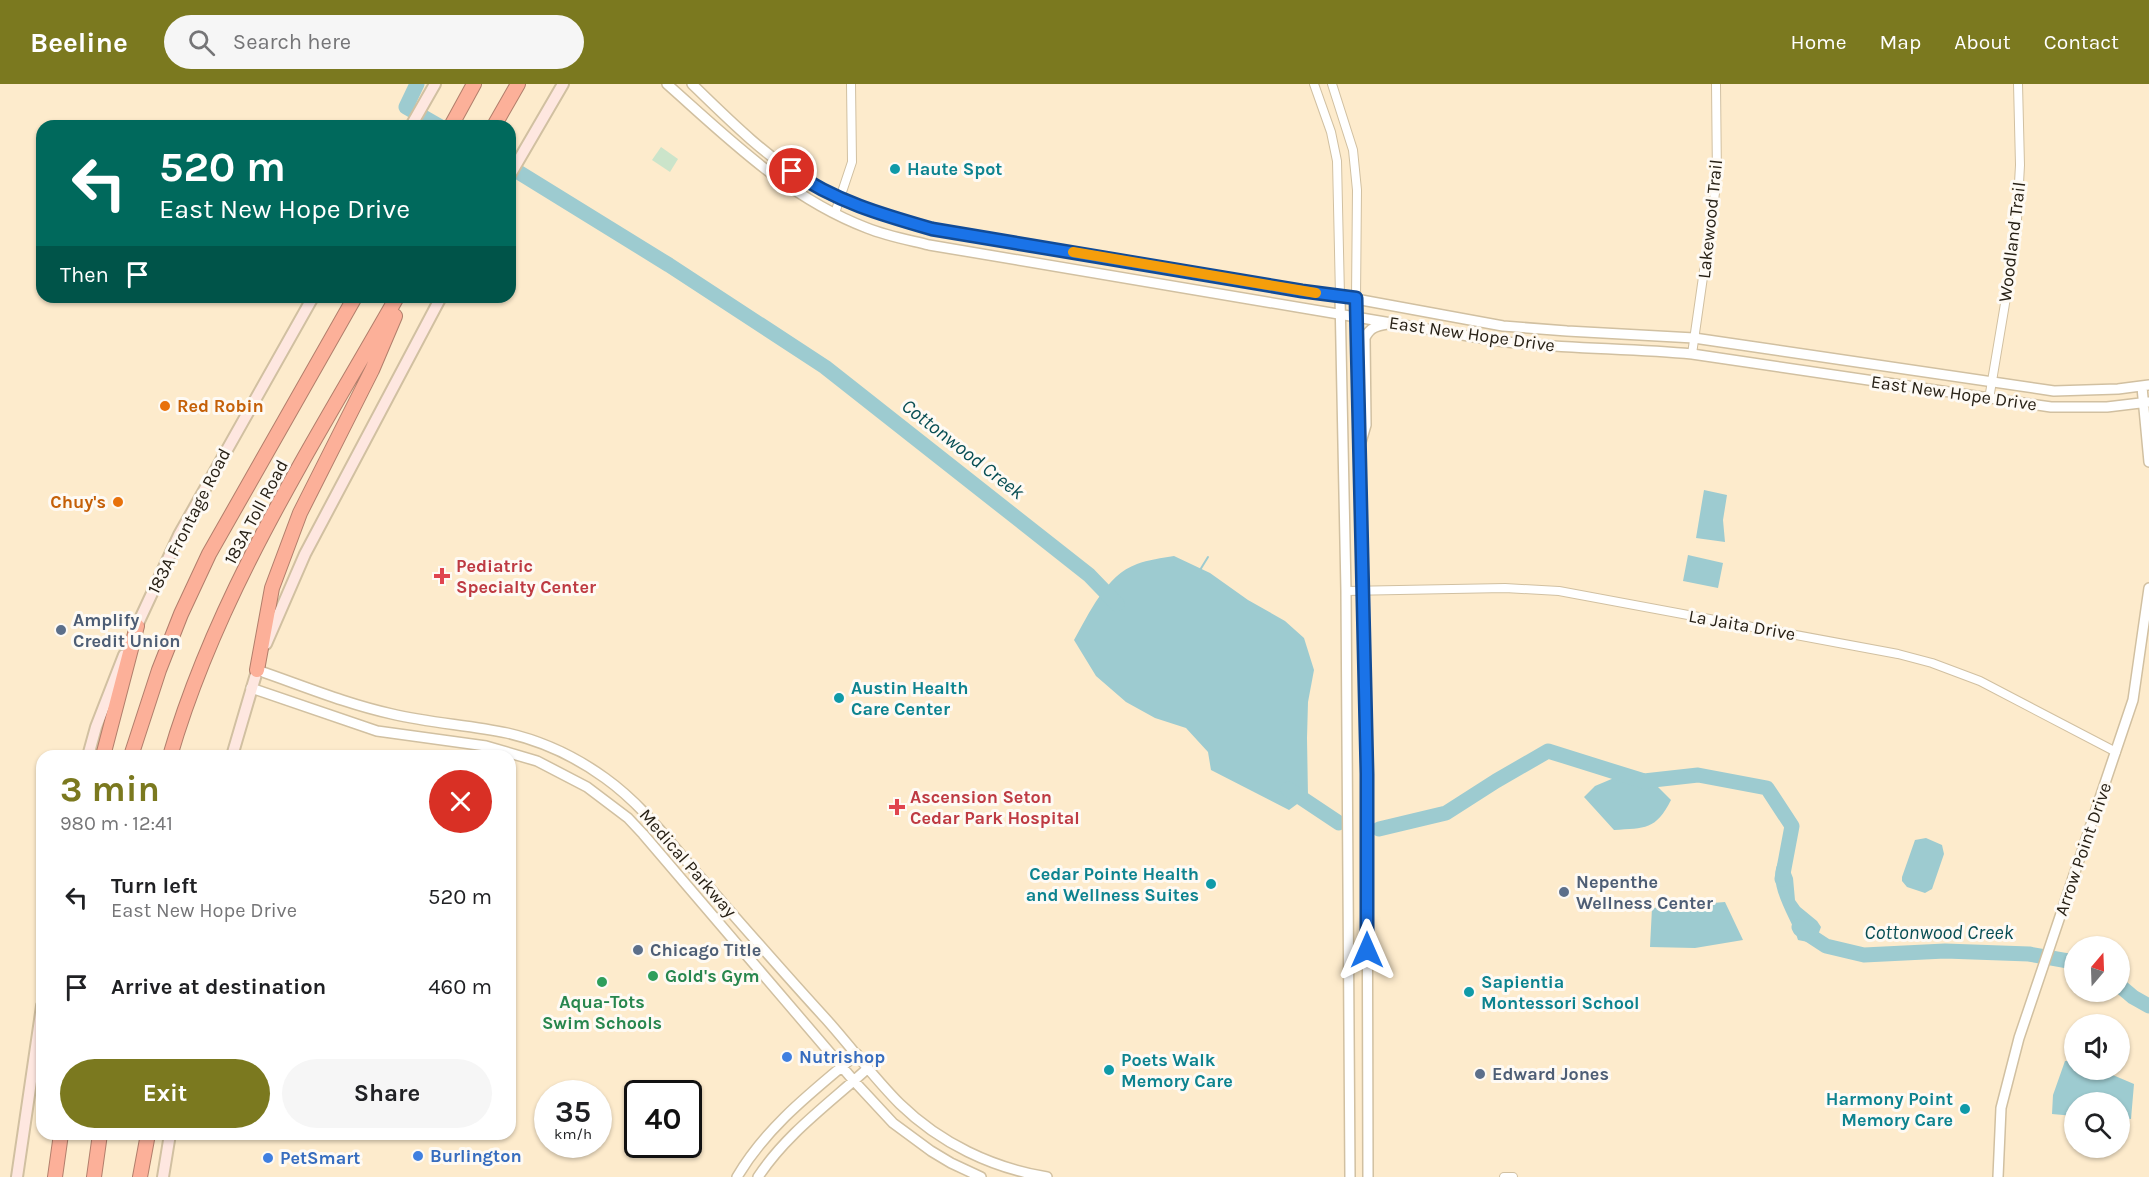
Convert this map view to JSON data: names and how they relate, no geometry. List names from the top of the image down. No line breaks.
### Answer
{"streets":{"highway":["183A Toll Road"],"main road":["183A Frontage Road"],"street":["Lakewood Trail","Woodland Trail","East New Hope Drive","La Jaita Drive","Arrow Point Drive","Medical Parkway"]},"crossings":[["Lakewood Trail","East New Hope Drive"],["Woodland Trail","East New Hope Drive"],["La Jaita Drive","Arrow Point Drive"]],"water":["Cottonwood Creek"],"places":{"other":["Haute Spot","Red Robin","Chuy's","Amplify Credit Union","Austin Health Care Center","Cedar Pointe Health and Wellness Suites","Nepenthe Wellness Center","Chicago Title","Gold's Gym","Aqua-Tots Swim Schools","Sapientia Montessori School","Nutrishop","Poets Walk Memory Care","Edward Jones","Harmony Point Memory Care","Burlington","PetSmart"],"health":["Pediatric Specialty Center","Ascension Seton Cedar Park Hospital"]},"north":"top","page":{"header":"Beeline","search":"Search here","nav":["Home","Map","About","Contact"],"turn":["520 m","East New Hope Drive"],"then":"Then","heading":["3 min","980 m · 12:41"],"list":[{"name":"Turn left","note":"East New Hope Drive","value":"520 m"},{"name":"Arrive at destination","value":"460 m"}],"buttons":["Exit","Share"],"speed":"35 km/h","limit":"40"}}
